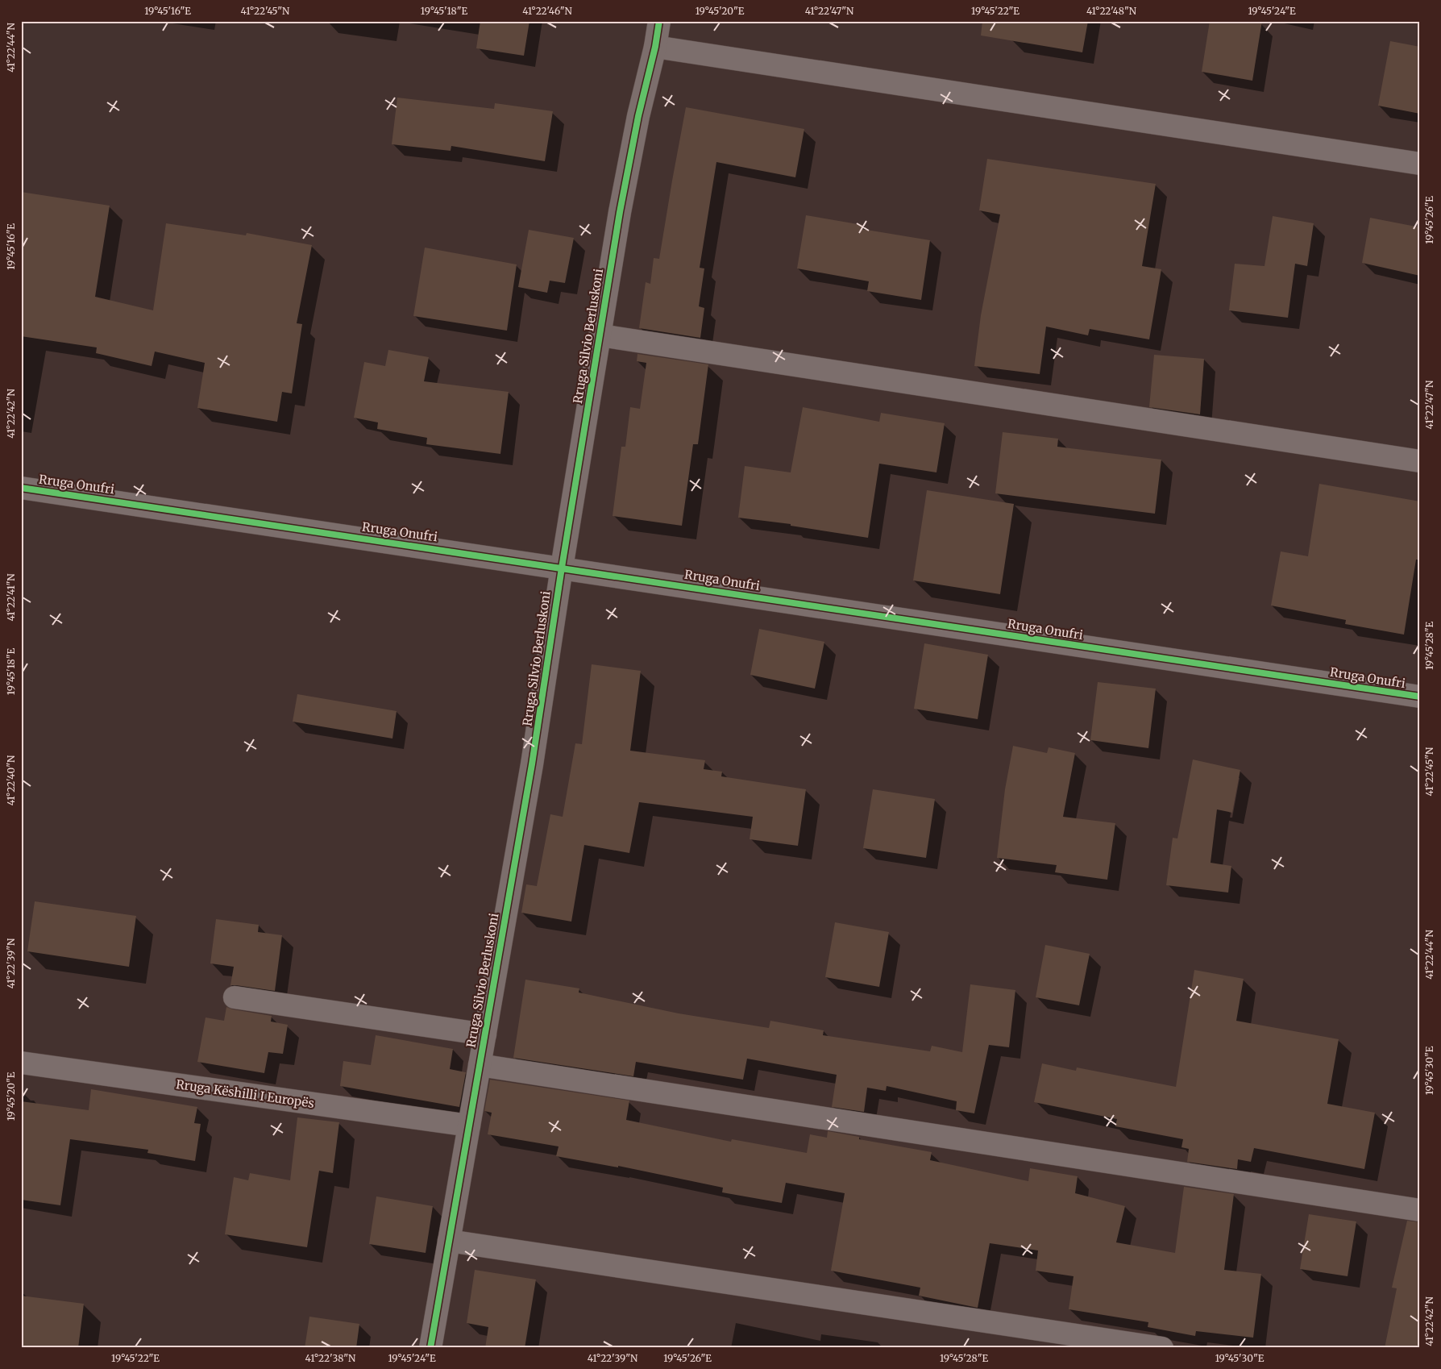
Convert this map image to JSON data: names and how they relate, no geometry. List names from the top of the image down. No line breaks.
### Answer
{"streets":{"street":["Rruga Silvio Berluskoni","Rruga Onufri","Rruga Këshilli I Europës"]},"crossings":[["Rruga Silvio Berluskoni","Rruga Onufri"],["Rruga Silvio Berluskoni","Rruga Këshilli I Europës"]],"coordinates":["19°45'16\"E","41°22'45\"N","19°45'18\"E","41°22'46\"N","19°45'20\"E","41°22'47\"N","19°45'22\"E","41°22'48\"N","19°45'24\"E","41°22'44\"N","19°45'26\"E","41°22'42\"N","41°22'41\"N","19°45'28\"E","41°22'40\"N","41°22'39\"N","19°45'30\"E","41°22'38\"N"]}
